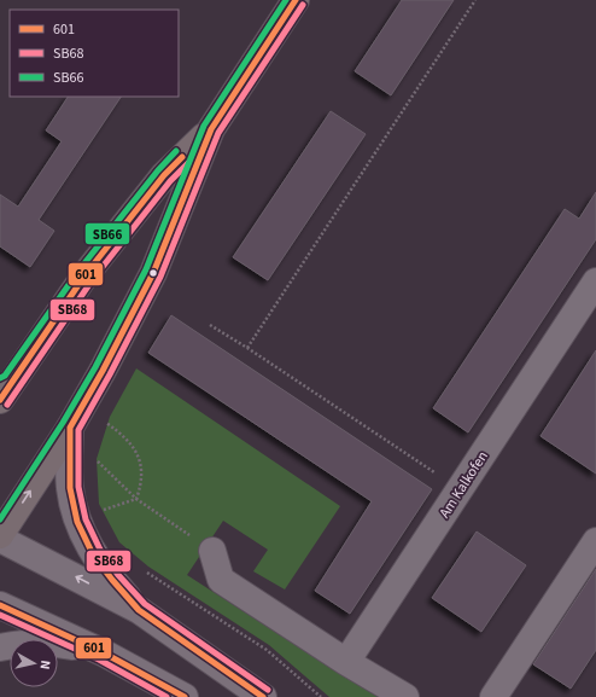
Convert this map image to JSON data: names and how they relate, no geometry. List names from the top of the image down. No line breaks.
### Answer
{"streets":{"street":["Am Kalkofen"]},"lines":["transit line 601","transit line SB66","transit line SB68"],"legend":["601","SB68","SB66"],"north":"right"}
